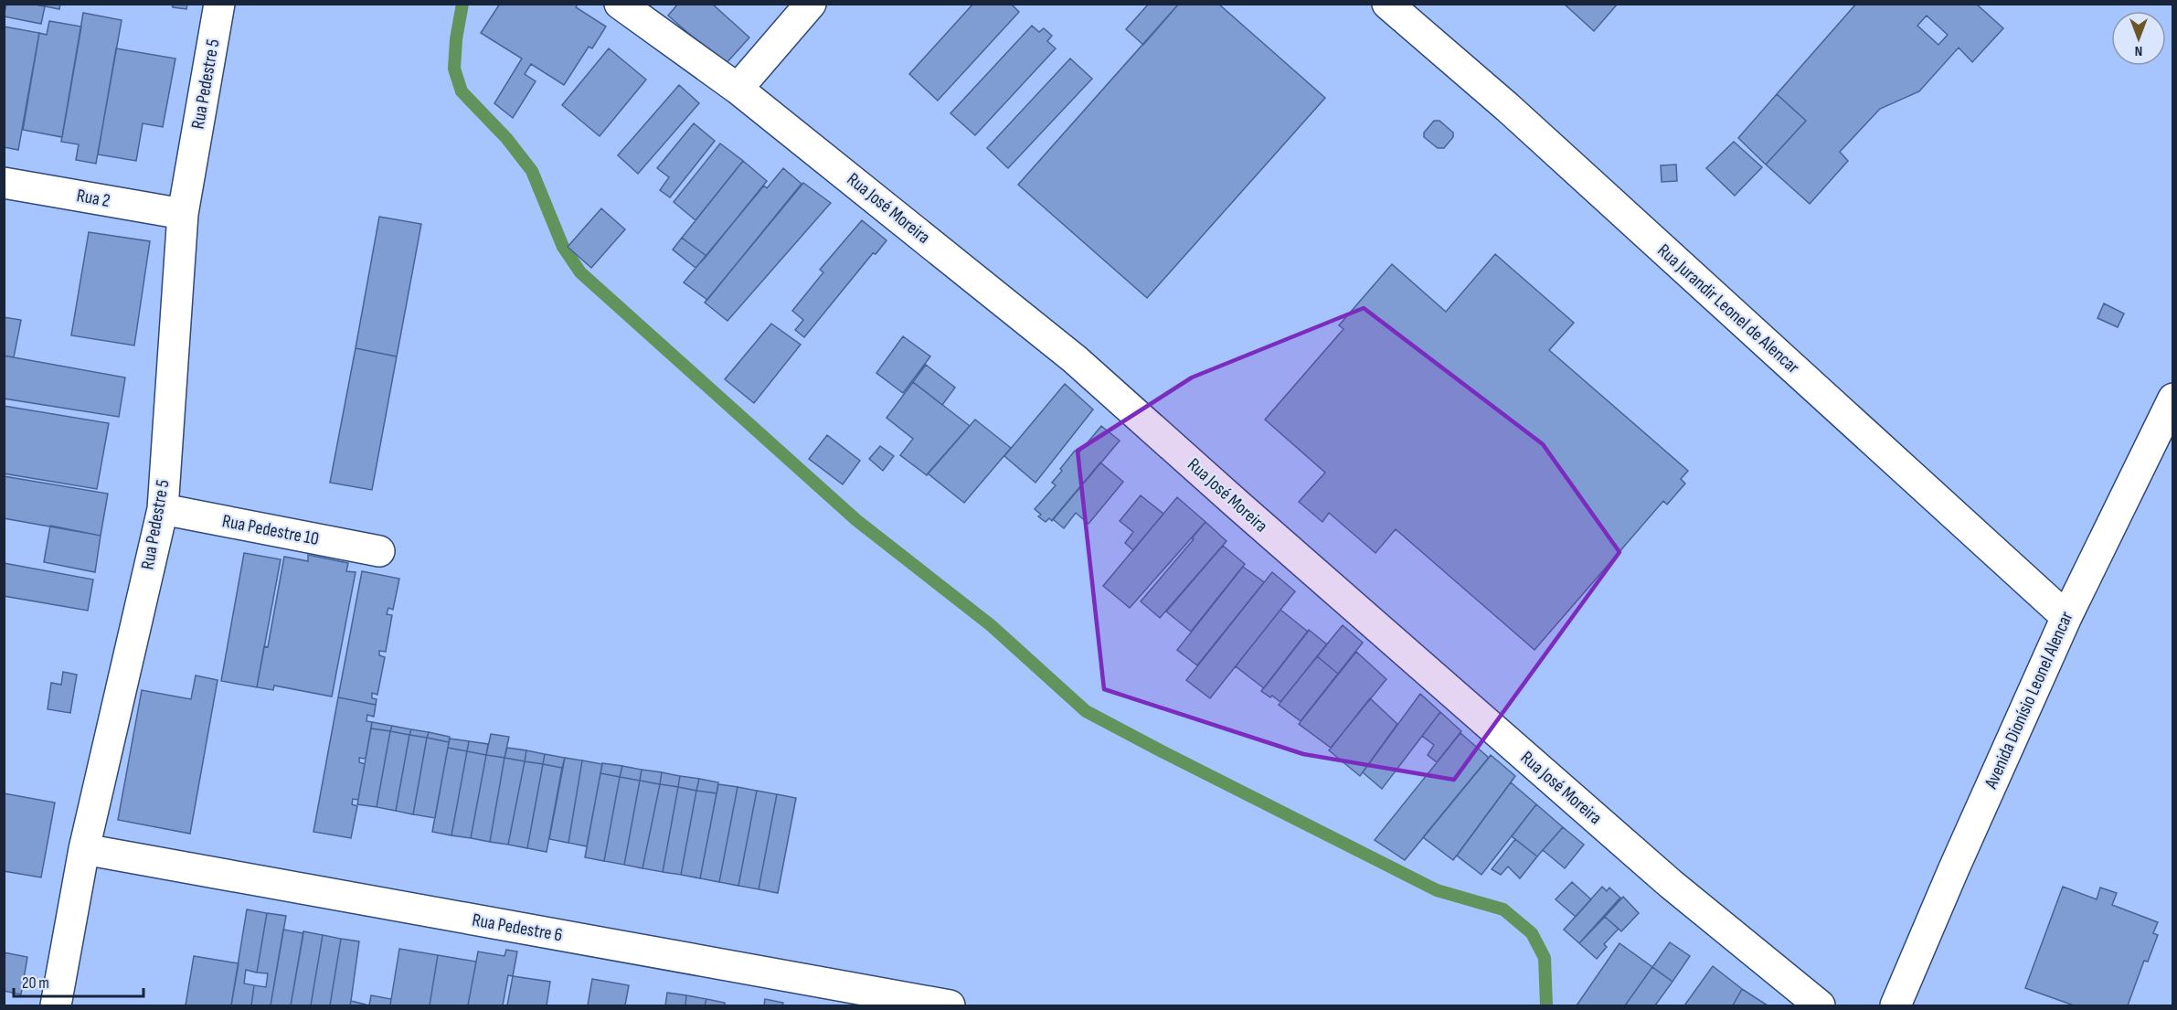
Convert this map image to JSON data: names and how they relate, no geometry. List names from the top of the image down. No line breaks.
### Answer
{"streets":{"street":["Rua Pedestre 5","Rua 2","Rua José Moreira","Rua Jurandir Leonel de Alencar","Rua Pedestre 10","Avenida Dionísio Leonel Alencar","Rua Pedestre 6"]},"crossings":[["Rua Pedestre 5","Rua 2"],["Rua Pedestre 5","Rua Pedestre 10"],["Rua Pedestre 5","Rua Pedestre 6"],["Rua Jurandir Leonel de Alencar","Avenida Dionísio Leonel Alencar"]],"scale_bar":"20 m","north":"bottom"}
